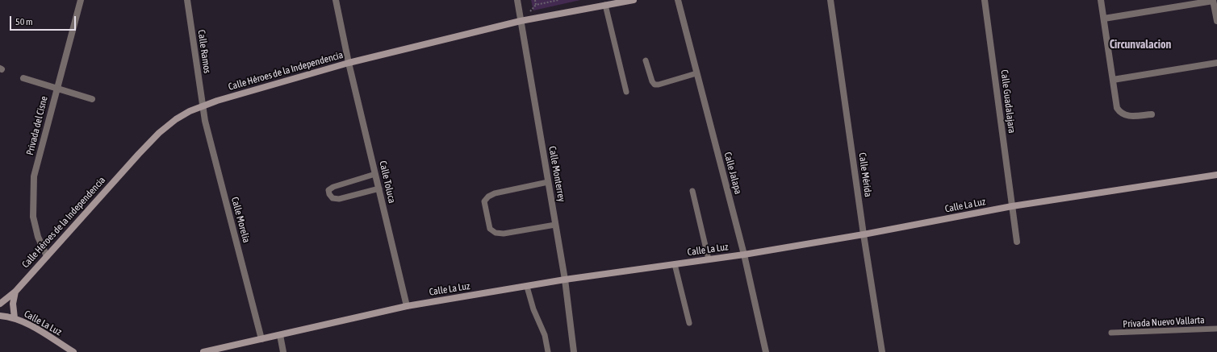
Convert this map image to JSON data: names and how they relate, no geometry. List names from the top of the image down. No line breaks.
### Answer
{"streets":{"street":["Calle Ramos","Calle Héroes de la Independencia","Calle Guadalajara","Privada del Cisne","Calle Jalapa","Calle Monterrey","Calle Mérida","Calle Toluca","Calle La Luz","Calle Morelia"],"lane":["Privada Nuevo Vallarta"]},"crossings":[["Calle Ramos","Calle Héroes de la Independencia"],["Calle Ramos","Calle Morelia"],["Calle Héroes de la Independencia","Privada del Cisne"],["Calle Héroes de la Independencia","Calle Monterrey"],["Calle Héroes de la Independencia","Calle Toluca"],["Calle Héroes de la Independencia","Calle Morelia"],["Calle Guadalajara","Calle La Luz"],["Calle Jalapa","Calle La Luz"],["Calle Monterrey","Calle La Luz"],["Calle Mérida","Calle La Luz"],["Calle Toluca","Calle La Luz"],["Calle La Luz","Calle Morelia"]],"districts":["Circunvalacion"],"scale_bar":"50 m"}
